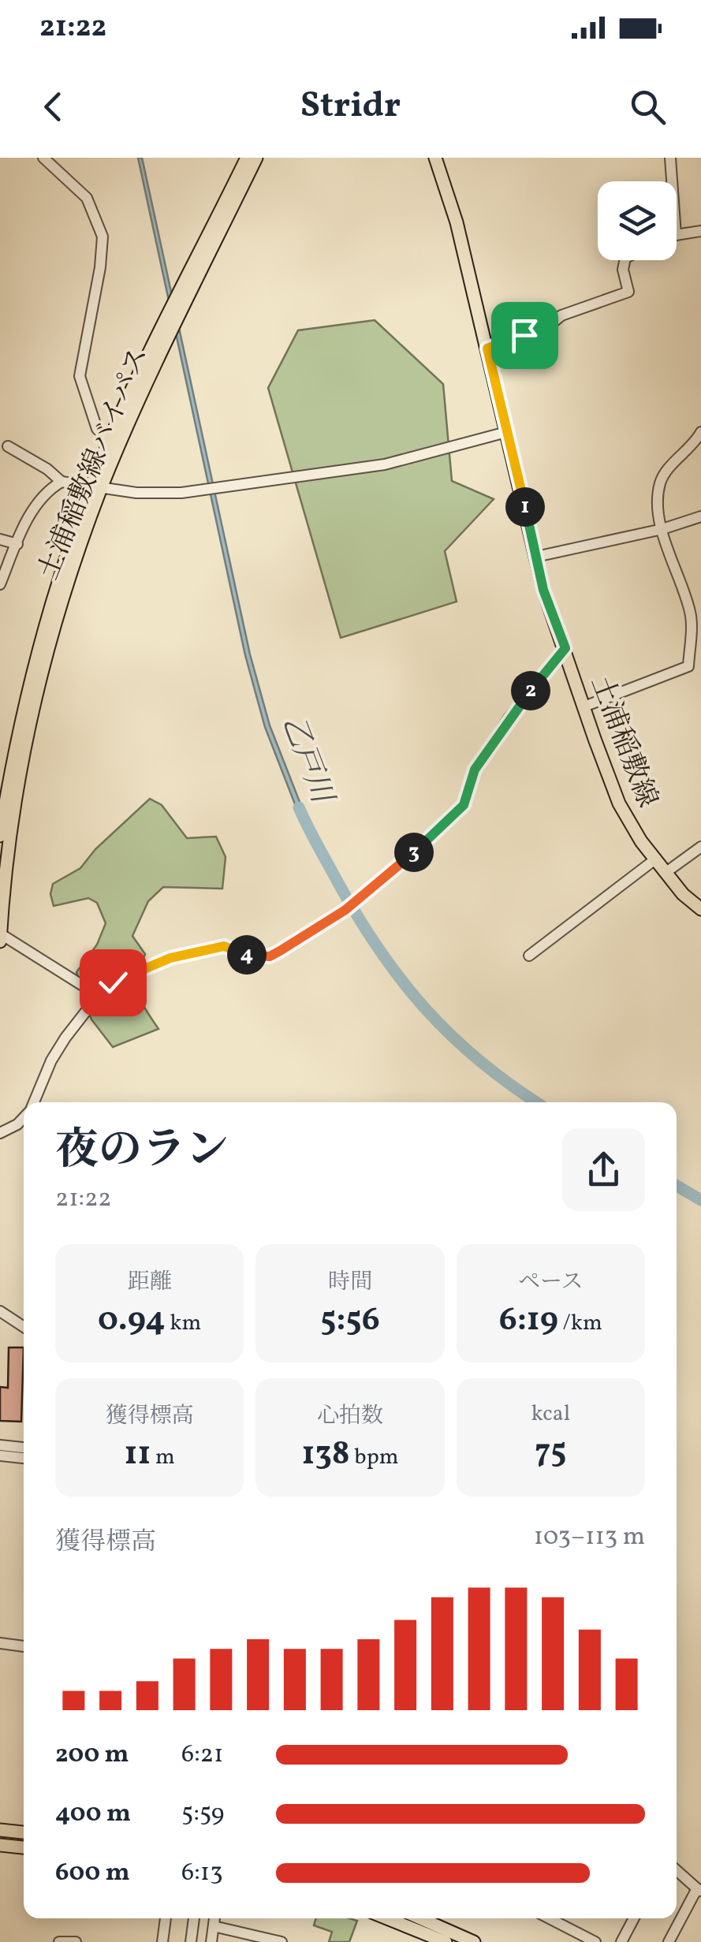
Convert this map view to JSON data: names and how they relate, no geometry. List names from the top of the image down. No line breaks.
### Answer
{"streets":{"main road":["土浦稲敷線バイパス","土浦稲敷線"]},"water":["乙戸川"],"page":{"status":"21:22","header":"Stridr","pins":["1","2","3","4"],"heading":["夜のラン","21:22"],"stats":[["距離","0.94 km"],["時間","5:56"],["ペース","6:19 /km"],["獲得標高","11 m"],["心拍数","138 bpm"],["kcal","75"]],"chart":["獲得標高","103–113 m"],"list":[{"name":"200 m","note":"6:21"},{"name":"400 m","note":"5:59"},{"name":"600 m","note":"6:13"}]}}
